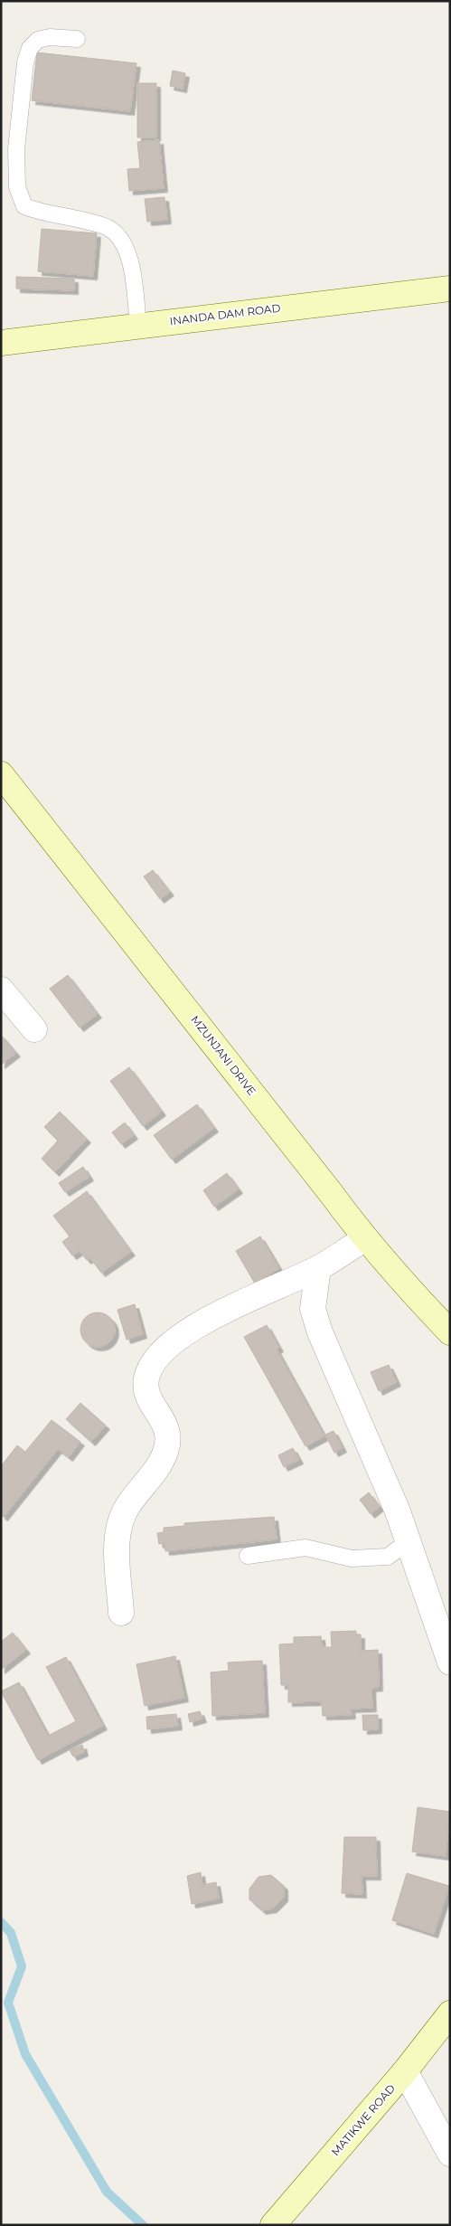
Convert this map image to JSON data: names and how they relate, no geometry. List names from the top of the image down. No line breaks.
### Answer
{"streets":{"street":["INANDA DAM ROAD","MZUNJANI DRIVE","MATIKWE ROAD"]}}
